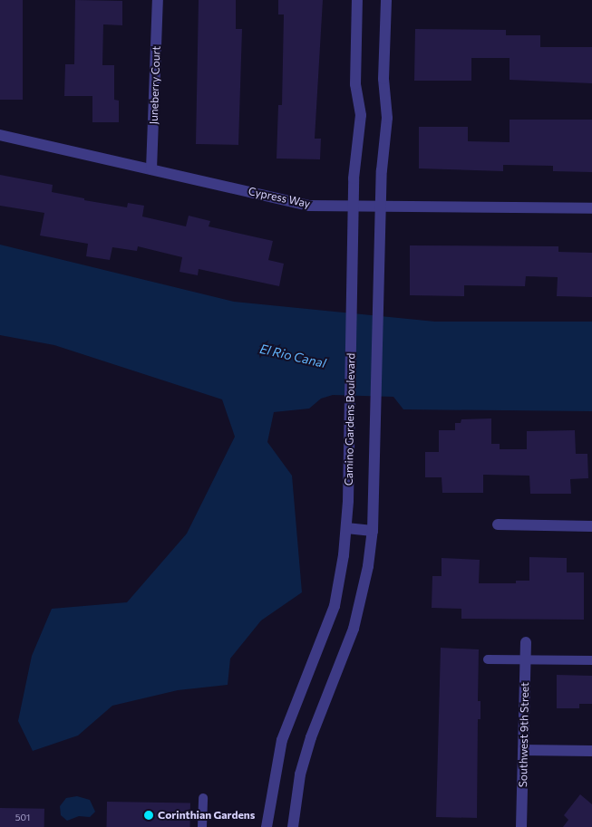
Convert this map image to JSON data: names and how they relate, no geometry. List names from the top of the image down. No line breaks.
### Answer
{"streets":{"street":["Juneberry Court","Cypress Way","Camino Gardens Boulevard","Southwest 9th Street"]},"crossings":[["Juneberry Court","Cypress Way"],["Cypress Way","Camino Gardens Boulevard"]],"water":["El Rio Canal"],"places":["Corinthian Gardens"],"house_numbers":["501"]}
